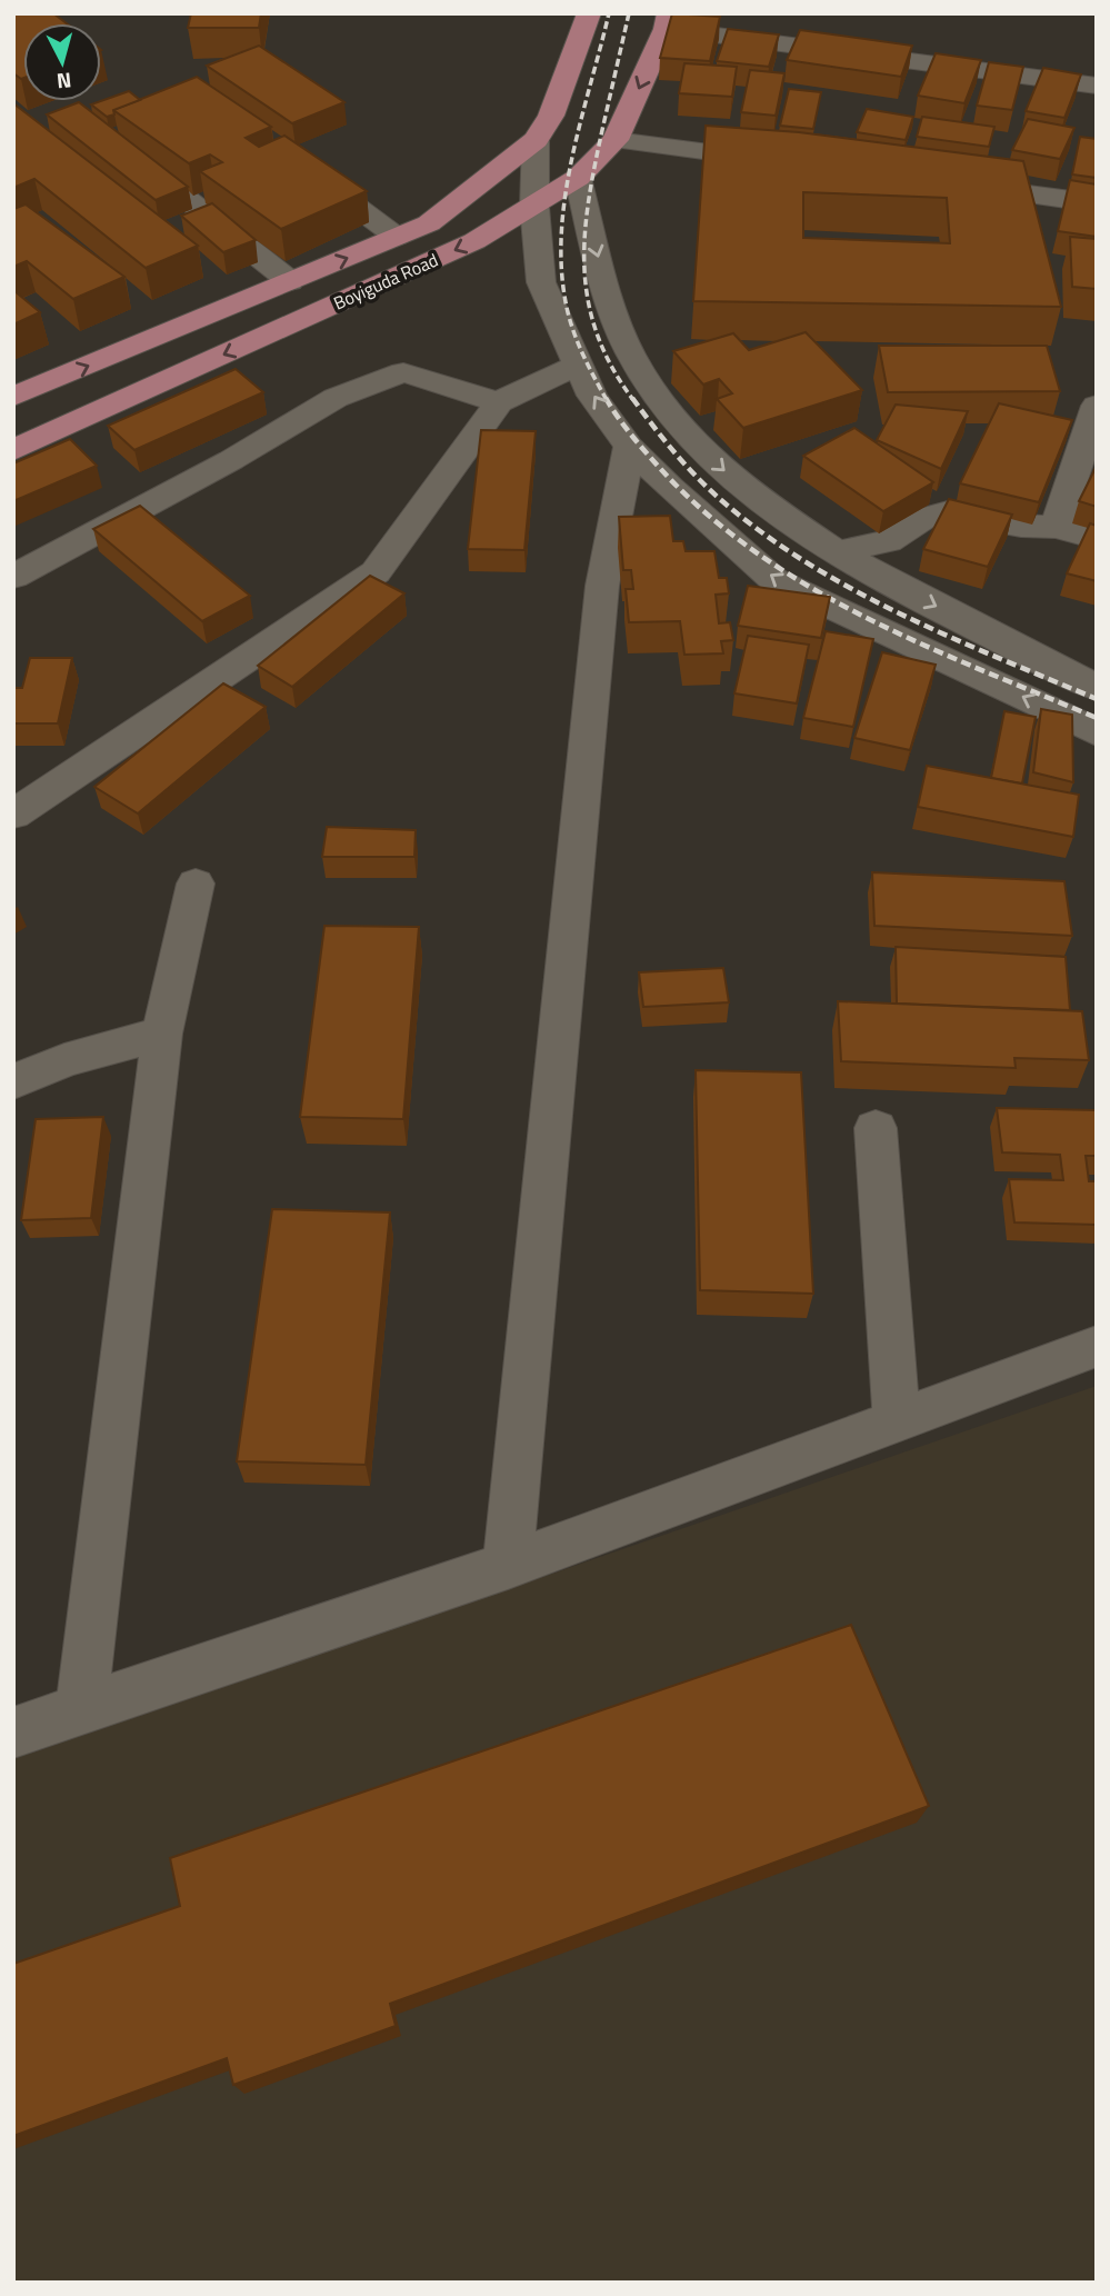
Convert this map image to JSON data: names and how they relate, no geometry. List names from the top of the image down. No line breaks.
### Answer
{"streets":{"main road":["Boyiguda Road"]},"north":"bottom"}
